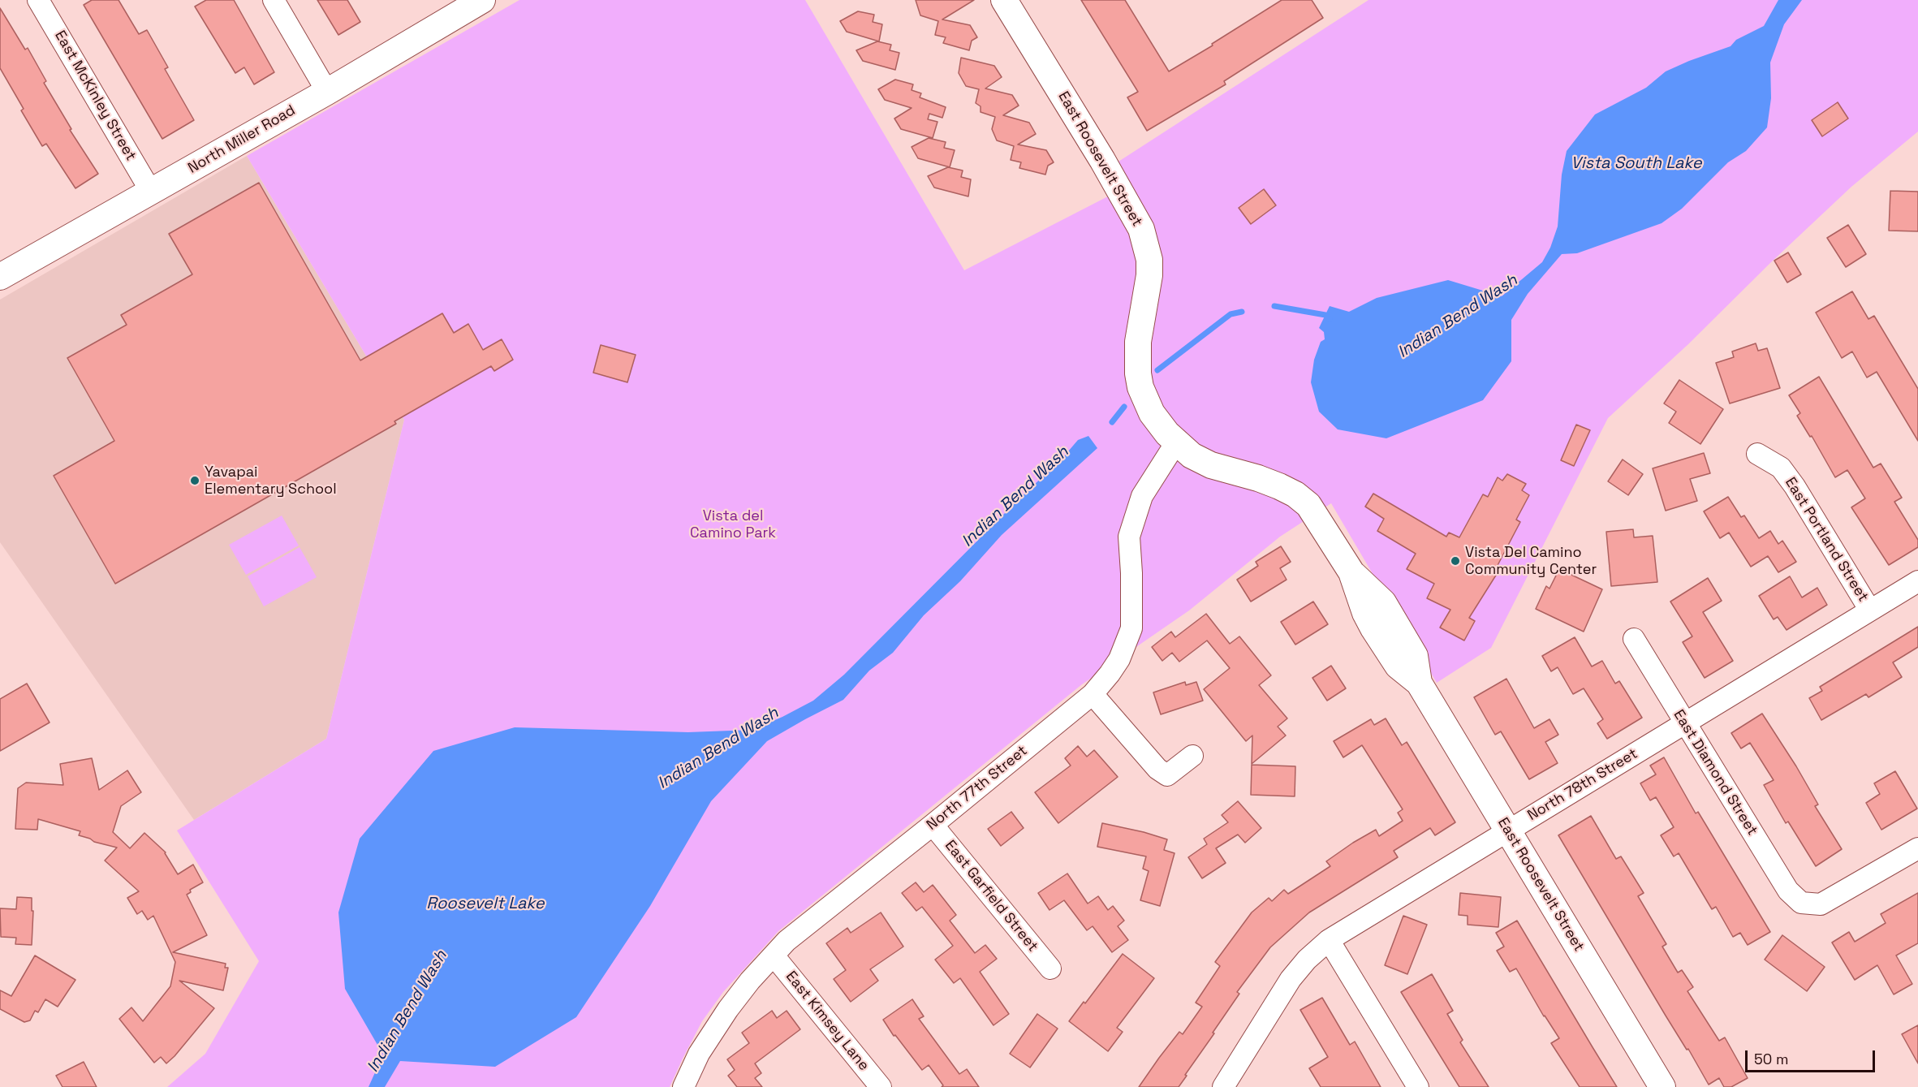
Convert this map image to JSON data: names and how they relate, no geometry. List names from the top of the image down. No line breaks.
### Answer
{"streets":{"street":["East McKinley Street","North Miller Road","East Roosevelt Street","East Portland Street","East Diamond Street","North 78th Street","North 77th Street","East Garfield Street","East Kimsey Lane"]},"crossings":[["East McKinley Street","North Miller Road"],["East Roosevelt Street","North 78th Street"],["East Roosevelt Street","North 77th Street"],["East Portland Street","North 78th Street"],["East Diamond Street","North 78th Street"],["North 77th Street","East Garfield Street"],["North 77th Street","East Kimsey Lane"]],"water":["Vista South Lake","Indian Bend Wash","Roosevelt Lake"],"parks":["Vista del Camino Park"],"places":["Yavapai Elementary School","Vista Del Camino Community Center"],"scale_bar":"50 m"}
